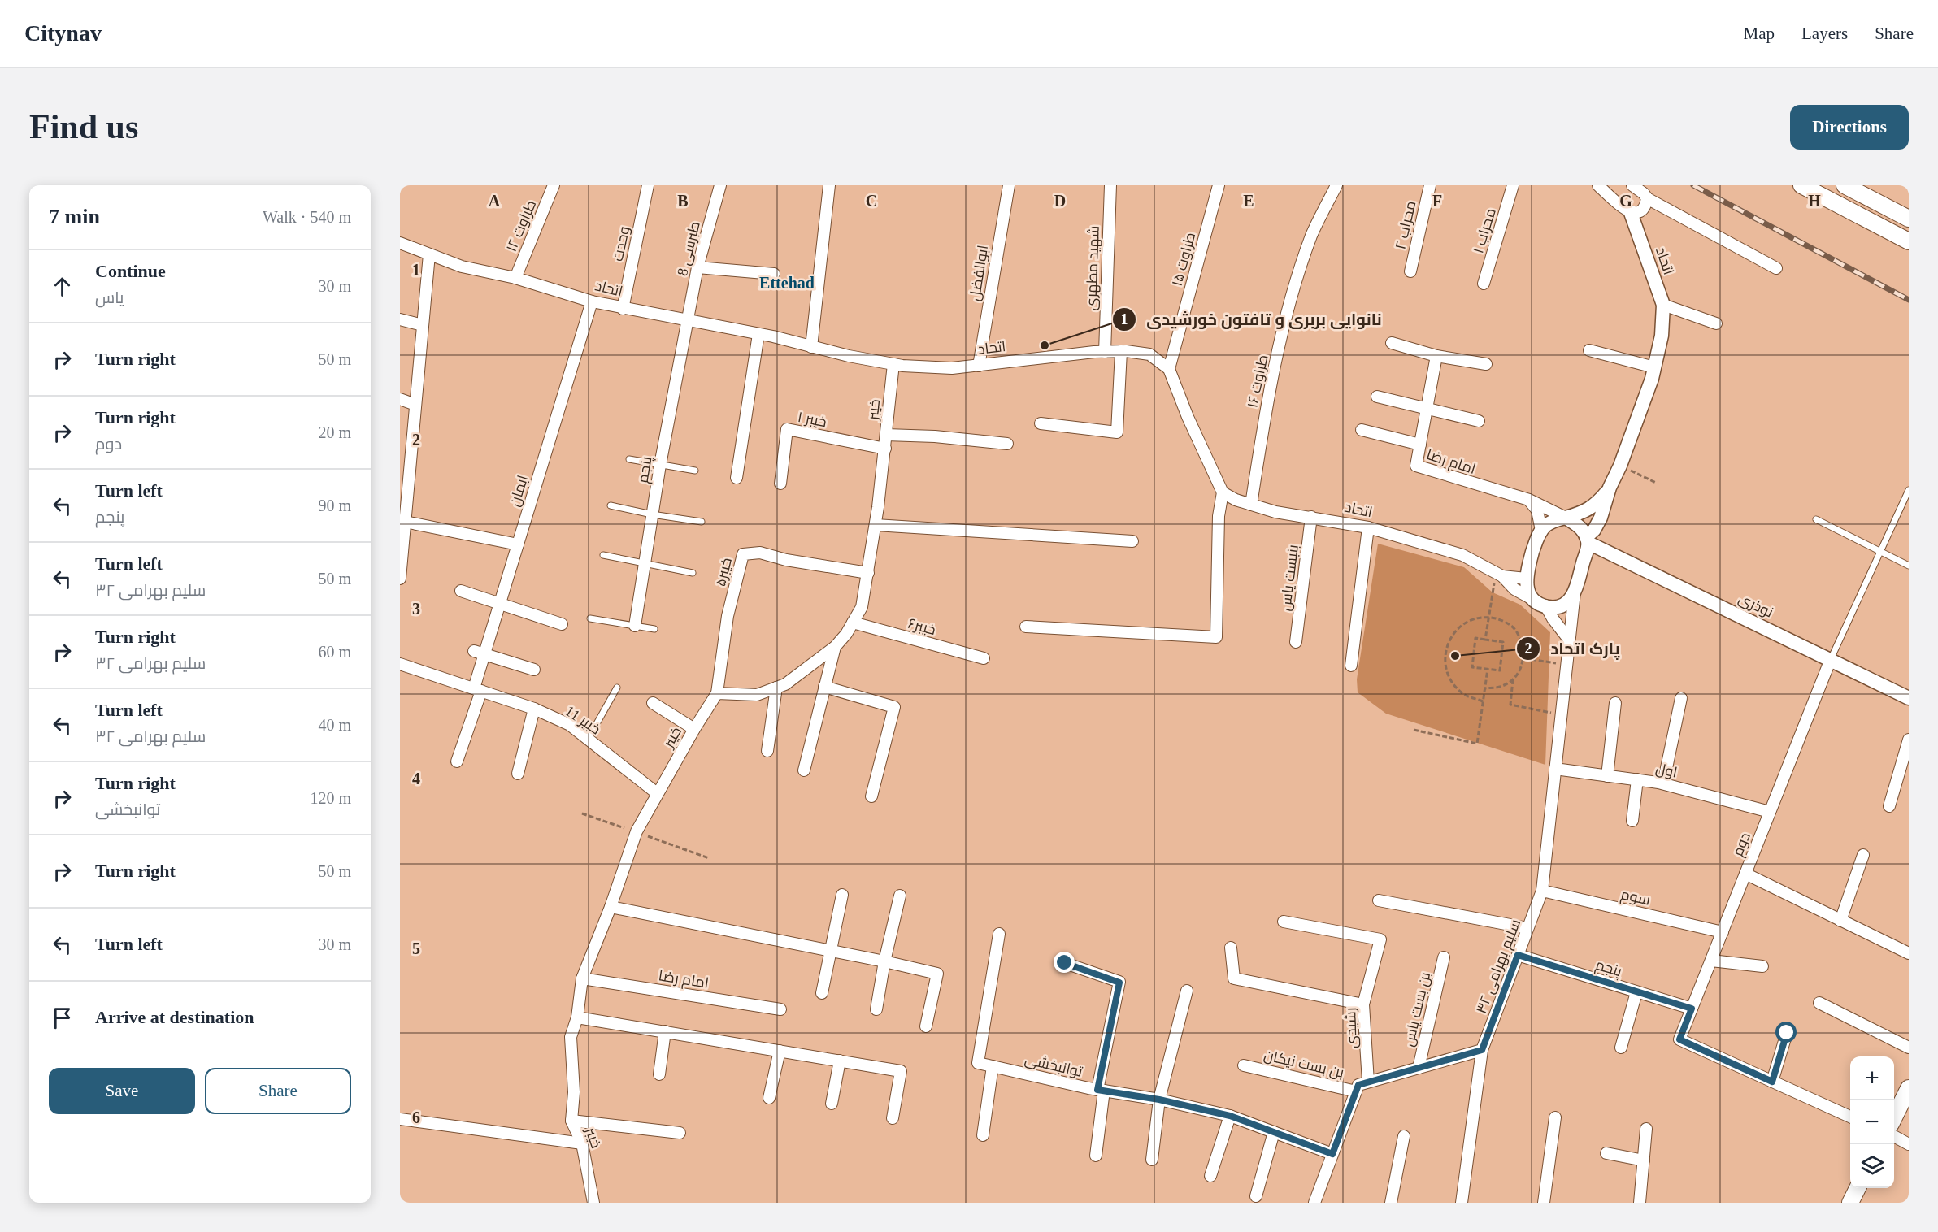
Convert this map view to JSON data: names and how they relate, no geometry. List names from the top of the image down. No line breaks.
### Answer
{"streets":{"street":["محراب ۲","طراوت ۱۲","محراب ۱","وحدت","طبرسی 8","طراوت ۱۵","اتحاد","شهید مطهری","ابوالفضل","طراوت ۱۶","خیبر","خیبر ۱","امام رضا","پنجم","ایمان","خیبر۵","بنبست یاس","نوذری","خیبر۶","خبیر 11","اول","دوم","سوم","سلیم بهرامی ۳۲","بن بست یاس","رشیدی","بن بست نیکان","توانبخشی"]},"crossings":[["طراوت ۱۲","اتحاد"],["وحدت","اتحاد"],["طبرسی 8","اتحاد"],["طبرسی 8","پنجم"],["طراوت ۱۵","اتحاد"],["اتحاد","شهید مطهری"],["اتحاد","ابوالفضل"],["اتحاد","طراوت ۱۶"],["اتحاد","خیبر"],["اتحاد","امام رضا"],["اتحاد","پنجم"],["اتحاد","ایمان"],["اتحاد","بنبست یاس"],["اتحاد","نوذری"],["اتحاد","سلیم بهرامی ۳۲"],["خیبر","خیبر ۱"],["خیبر","امام رضا"],["خیبر","خیبر۵"],["خیبر","خیبر۶"],["خیبر","خبیر 11"],["امام رضا","نوذری"],["امام رضا","سلیم بهرامی ۳۲"],["پنجم","دوم"],["پنجم","سلیم بهرامی ۳۲"],["ایمان","خبیر 11"],["نوذری","دوم"],["نوذری","سلیم بهرامی ۳۲"],["اول","دوم"],["اول","سلیم بهرامی ۳۲"],["دوم","سوم"],["سوم","سلیم بهرامی ۳۲"]],"districts":["Ettehad"],"places":["نانوایی بربری و تافتون خورشیدی","پارک اتحاد"],"page":{"header":"Citynav","nav":["Map","Layers","Share"],"buttons":["Directions",["Save","Share"]],"title":"Find us","heading":["7 min","Walk · 540 m"],"list":[["Continue","یاس","30 m"],["Turn right","50 m"],["Turn right","دوم","20 m"],["Turn left","پنجم","90 m"],["Turn left","سلیم بهرامی ۳۲","50 m"],["Turn right","سلیم بهرامی ۳۲","60 m"],["Turn left","سلیم بهرامی ۳۲","40 m"],["Turn right","توانبخشی","120 m"],["Turn right","50 m"],["Turn left","30 m"],"Arrive at destination"],"map_buttons":["+","−"]},"grid":{"columns":["A","B","C","D","E","F","G","H"],"rows":["1","2","3","4","5","6"]}}
